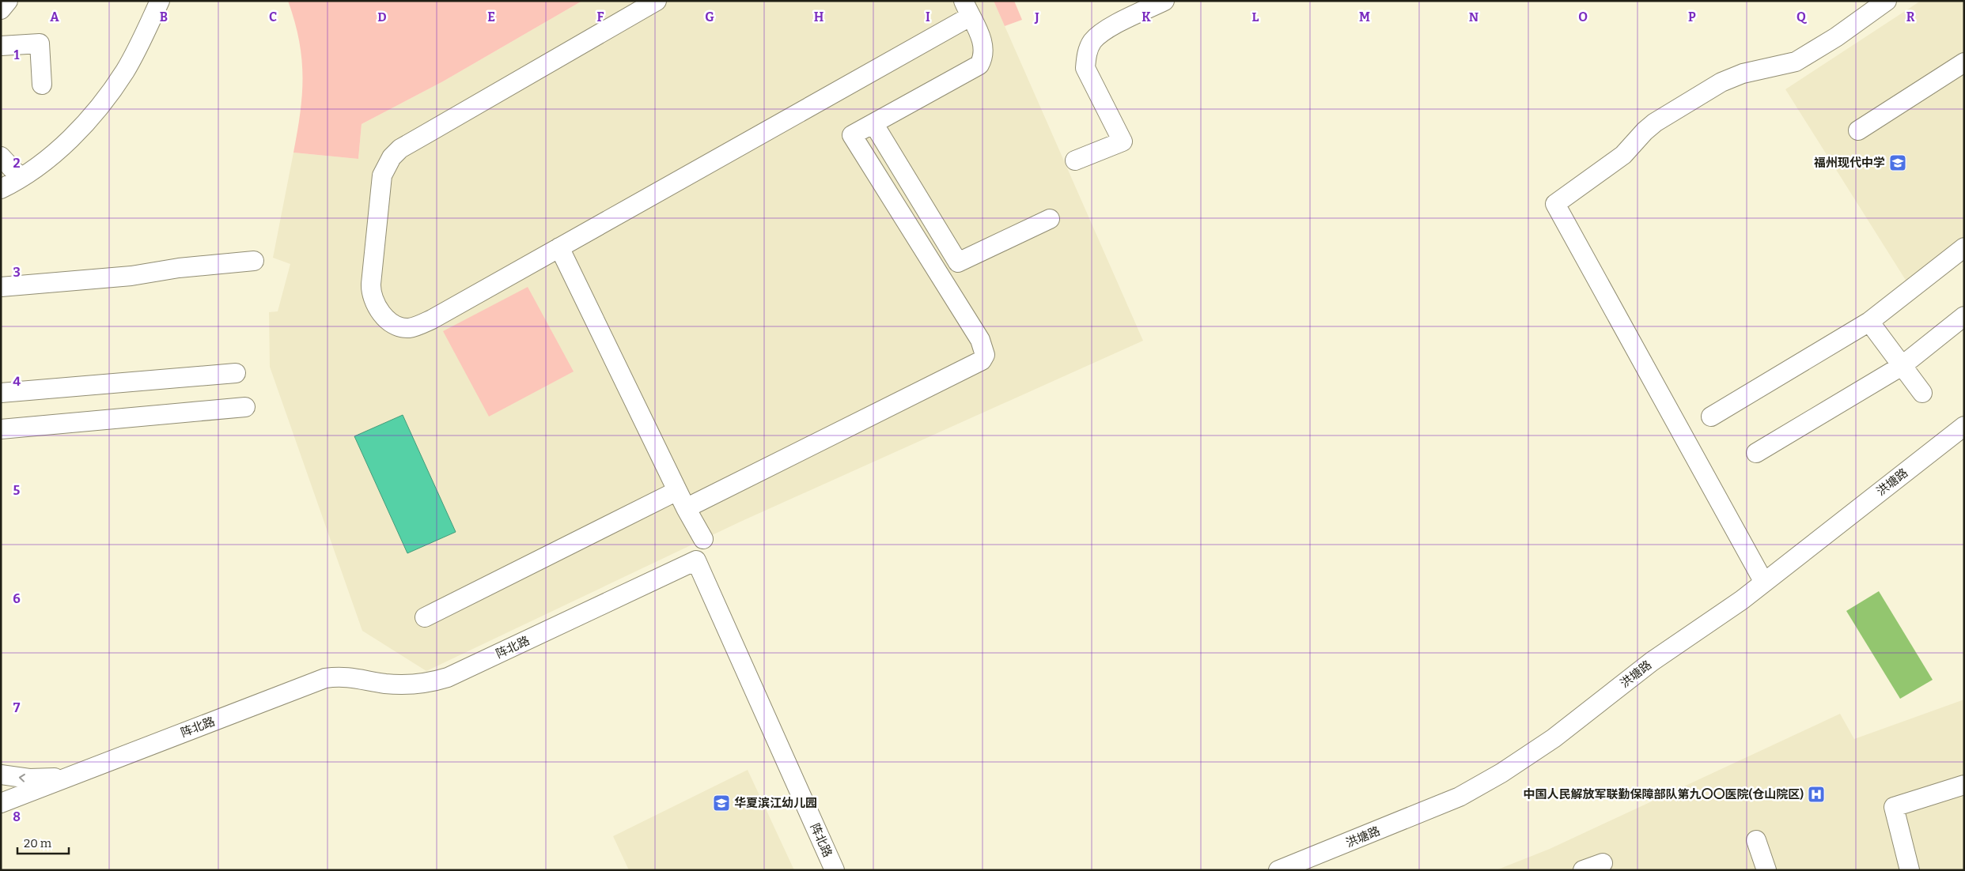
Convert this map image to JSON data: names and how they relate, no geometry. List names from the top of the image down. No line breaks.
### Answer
{"streets":{"street":["洪塘路","阵北路"]},"places":{"school or university":["福州现代中学","华夏滨江幼儿园"],"hospital":["中国人民解放军联勤保障部队第九〇〇医院(仓山院区)"]},"scale_bar":"20 m","grid":{"columns":["A","B","C","D","E","F","G","H","I","J","K","L","M","N","O","P","Q","R"],"rows":["1","2","3","4","5","6","7","8"]}}
